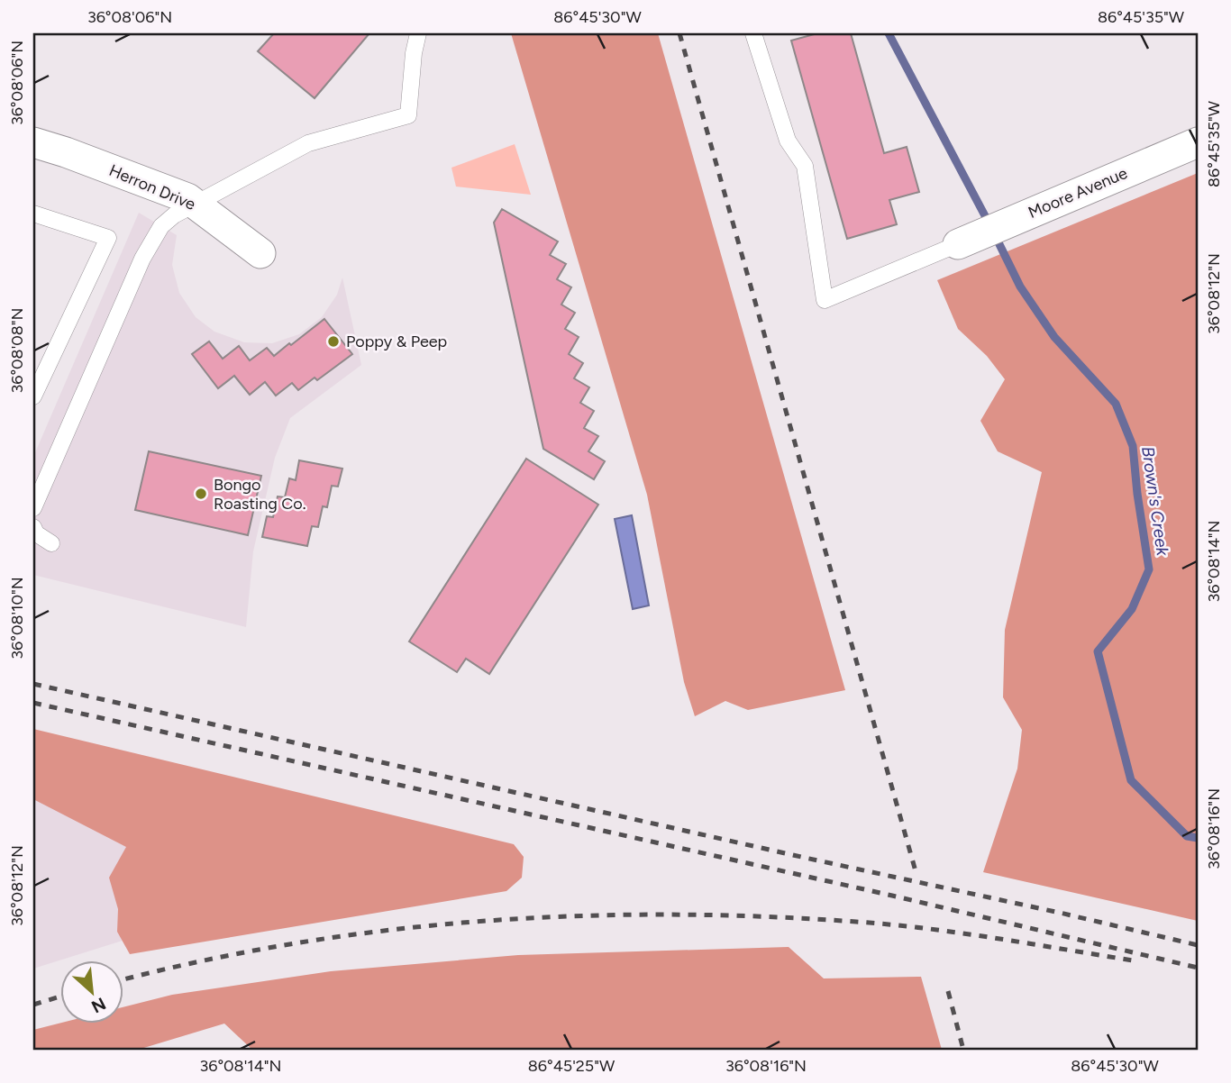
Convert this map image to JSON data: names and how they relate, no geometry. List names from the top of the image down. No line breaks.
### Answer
{"streets":{"street":["Herron Drive","Moore Avenue"]},"water":["Brown's Creek"],"places":["Poppy & Peep","Bongo Roasting Co."],"north":"bottom right","coordinates":["36°08'06\"N","86°45'30\"W","86°45'35\"W","36°08'12\"N","36°08'08\"N","36°08'14\"N","36°08'10\"N","36°08'16\"N","86°45'25\"W"]}
